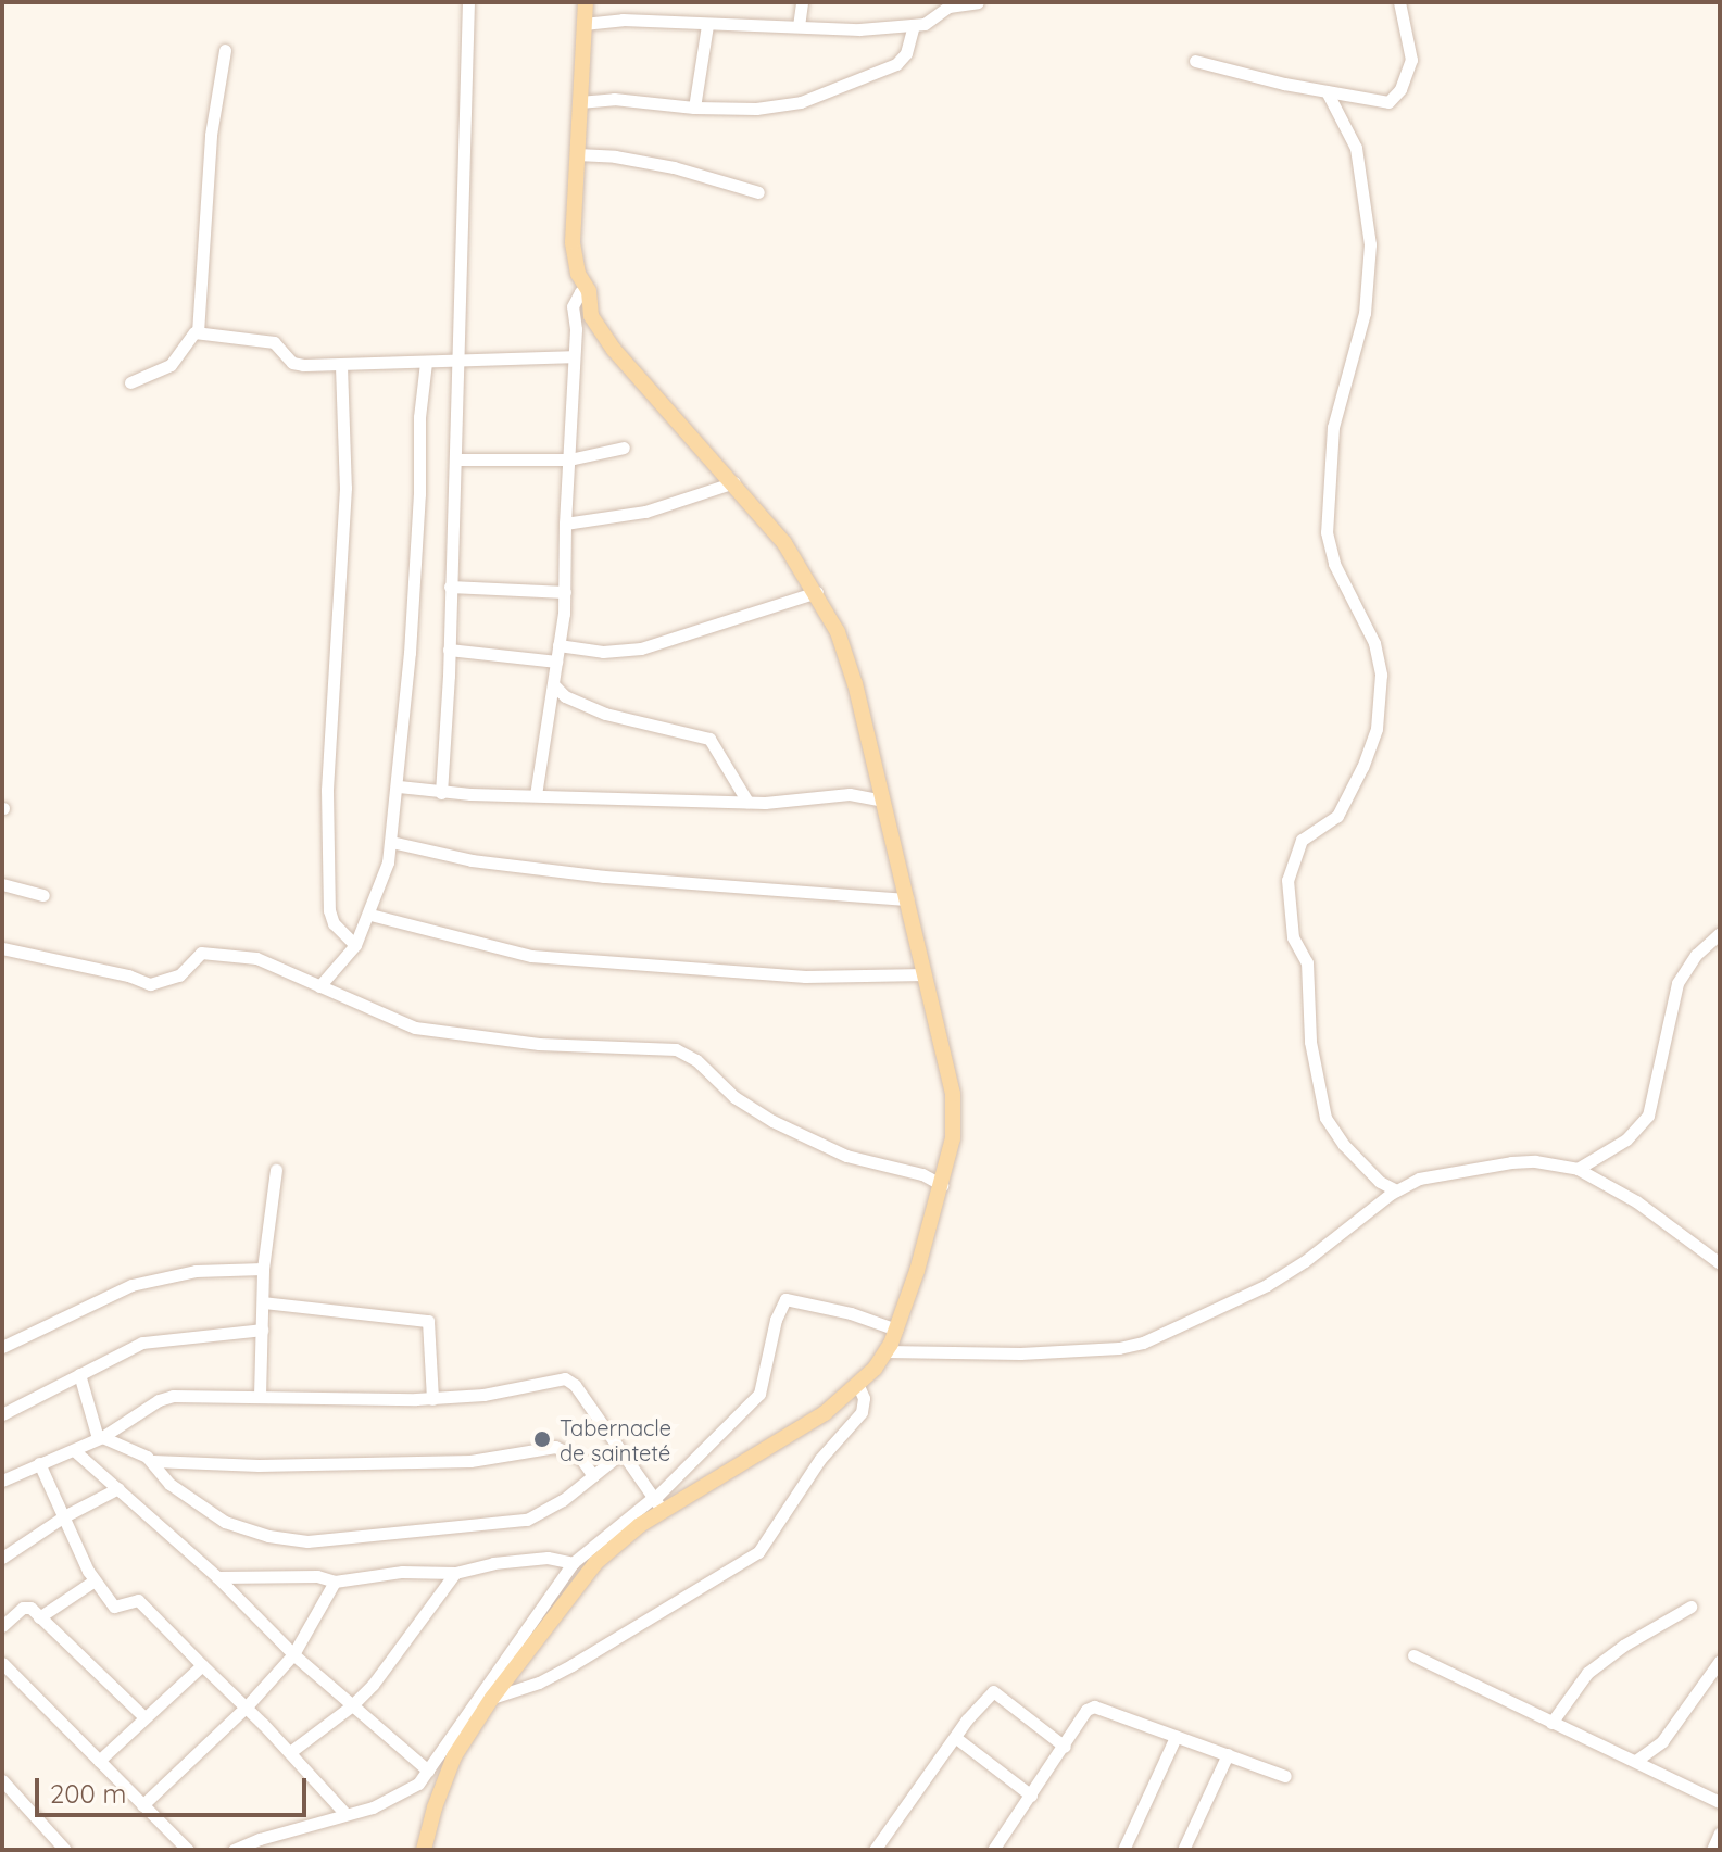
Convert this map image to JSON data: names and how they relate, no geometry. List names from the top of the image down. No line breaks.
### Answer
{"places":["Tabernacle de sainteté"],"scale_bar":"200 m"}
